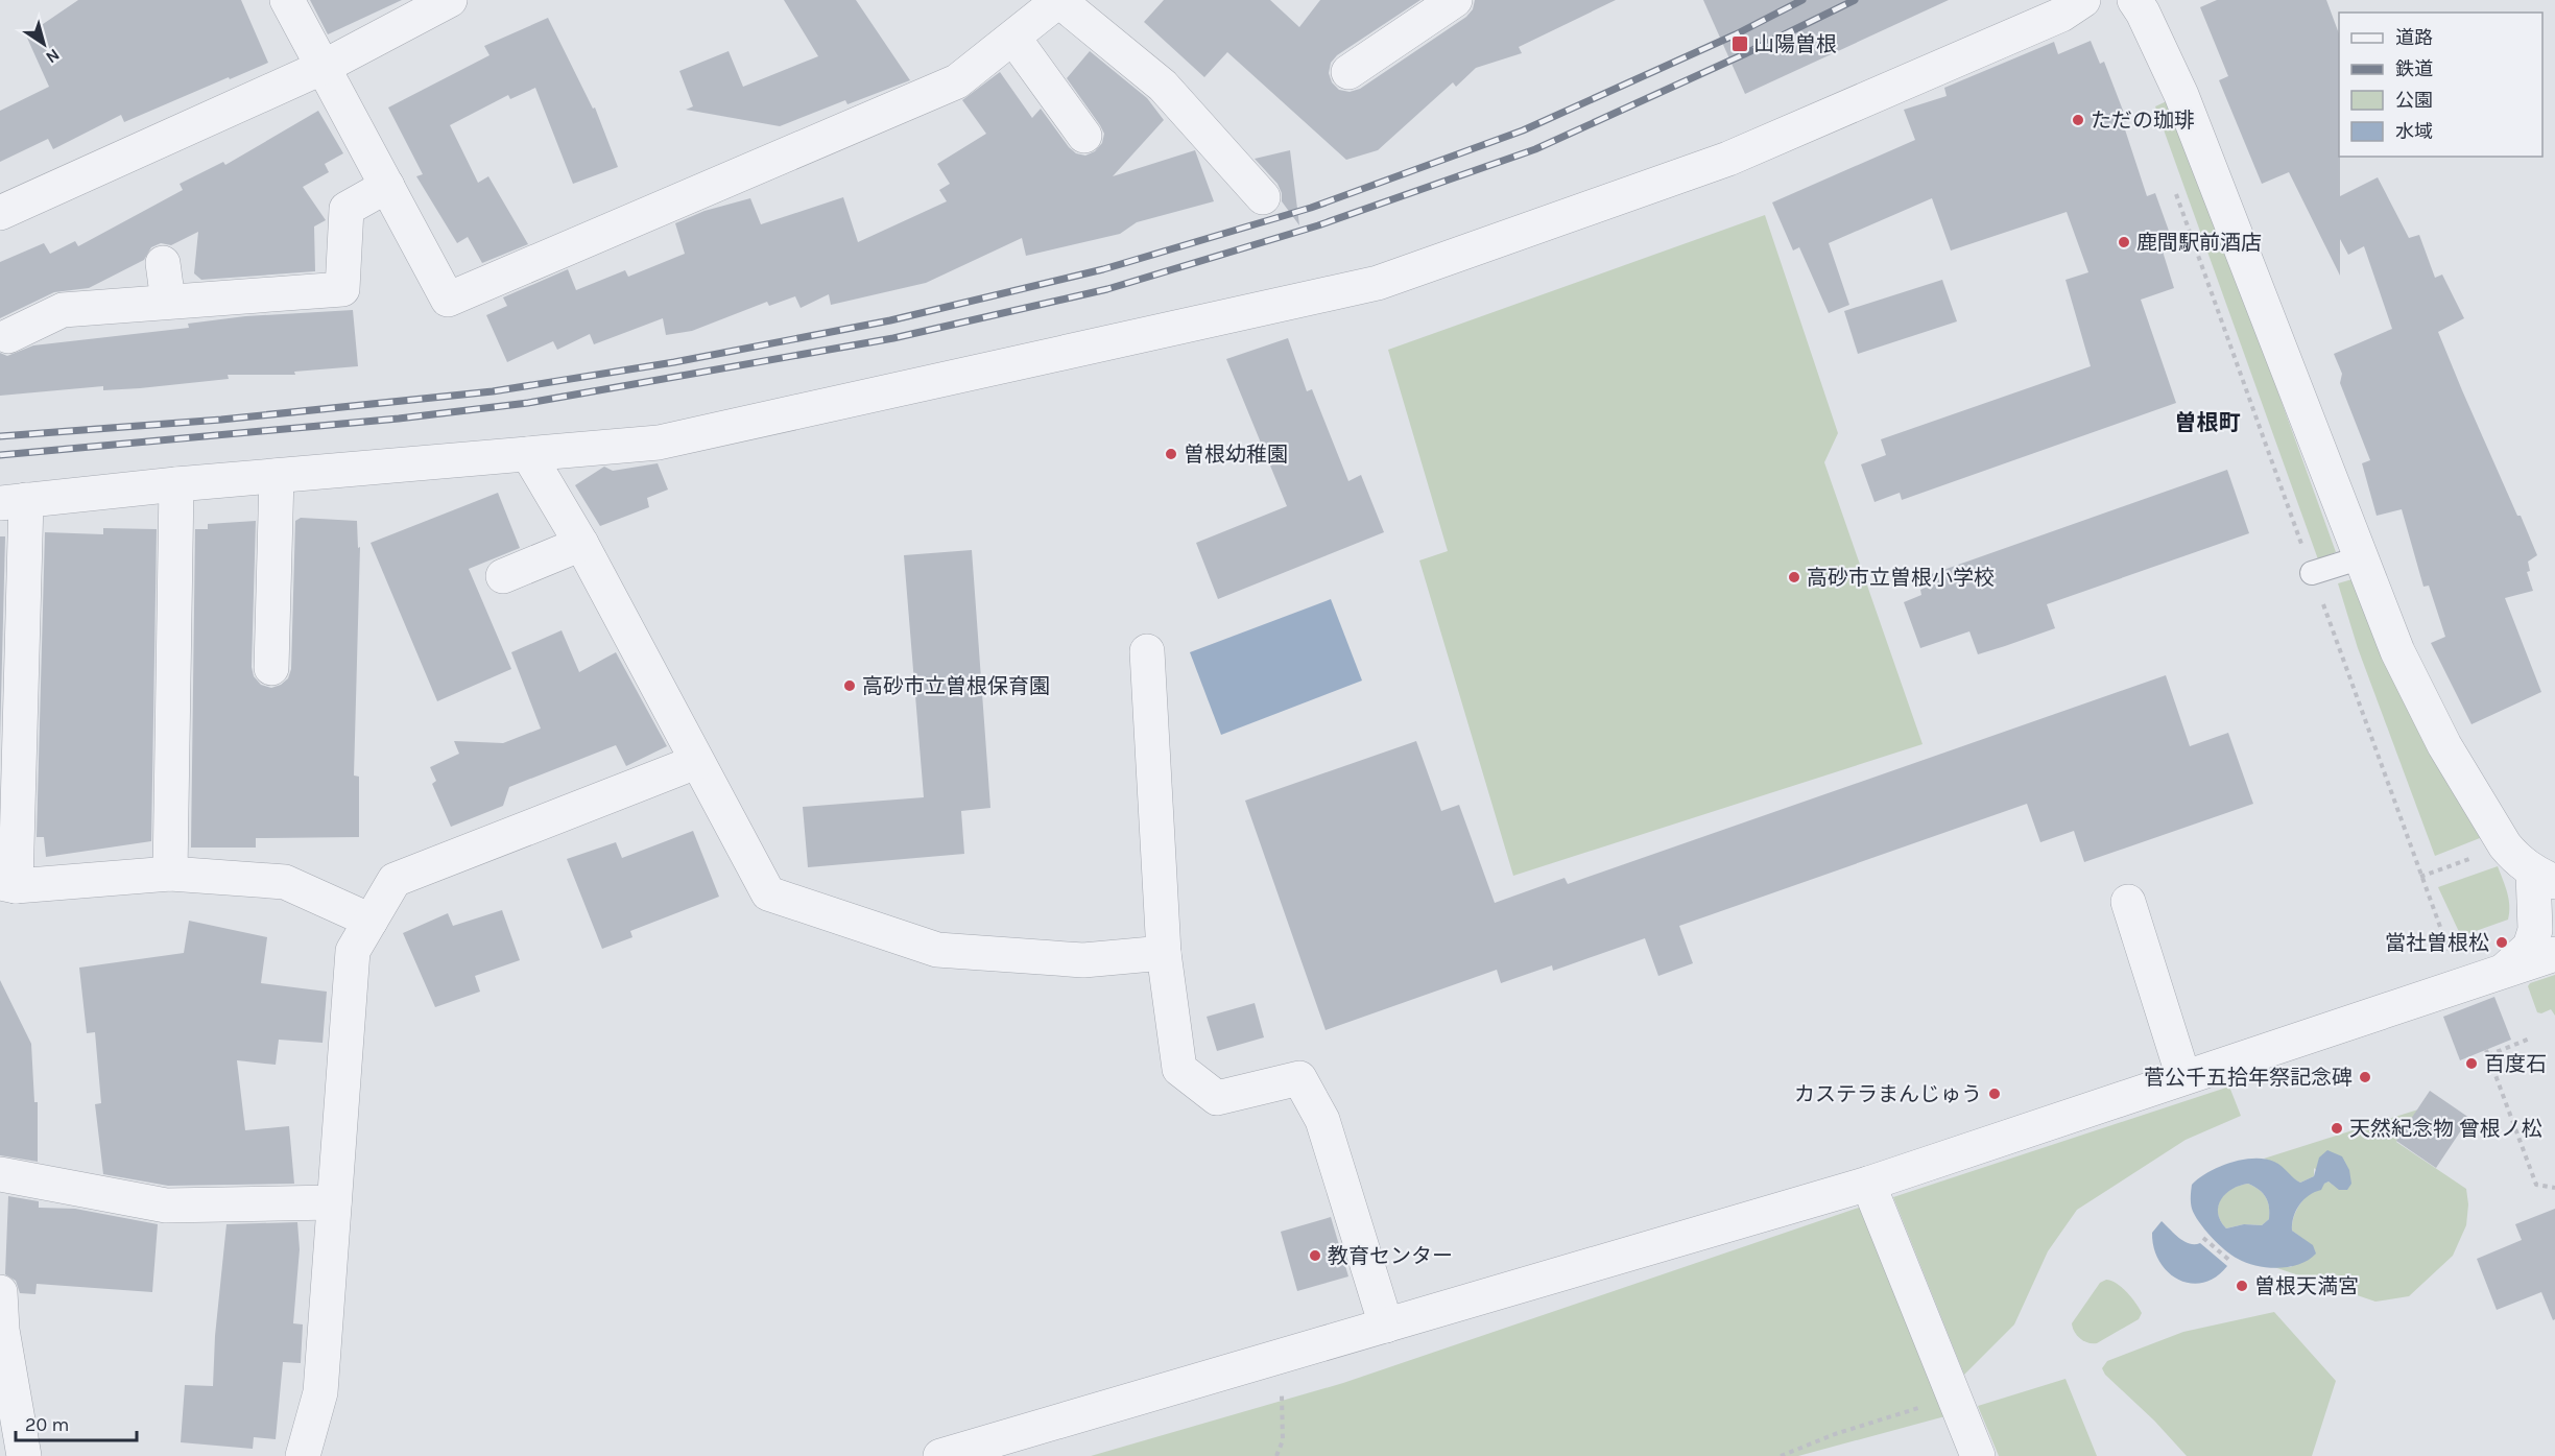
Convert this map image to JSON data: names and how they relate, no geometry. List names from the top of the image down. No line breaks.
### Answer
{"districts":["曽根町"],"places":{"transit":["山陽曽根"],"other":["ただの珈琲","鹿間駅前酒店","曽根幼稚園","高砂市立曽根小学校","高砂市立曽根保育園","當社曽根松","百度石","菅公千五拾年祭記念碑","カステラまんじゅう","天然紀念物 曾根ノ松","教育センター","曽根天満宮"]},"legend":["道路","鉄道","公園","水域"],"scale_bar":"20 m","north":"bottom right"}
